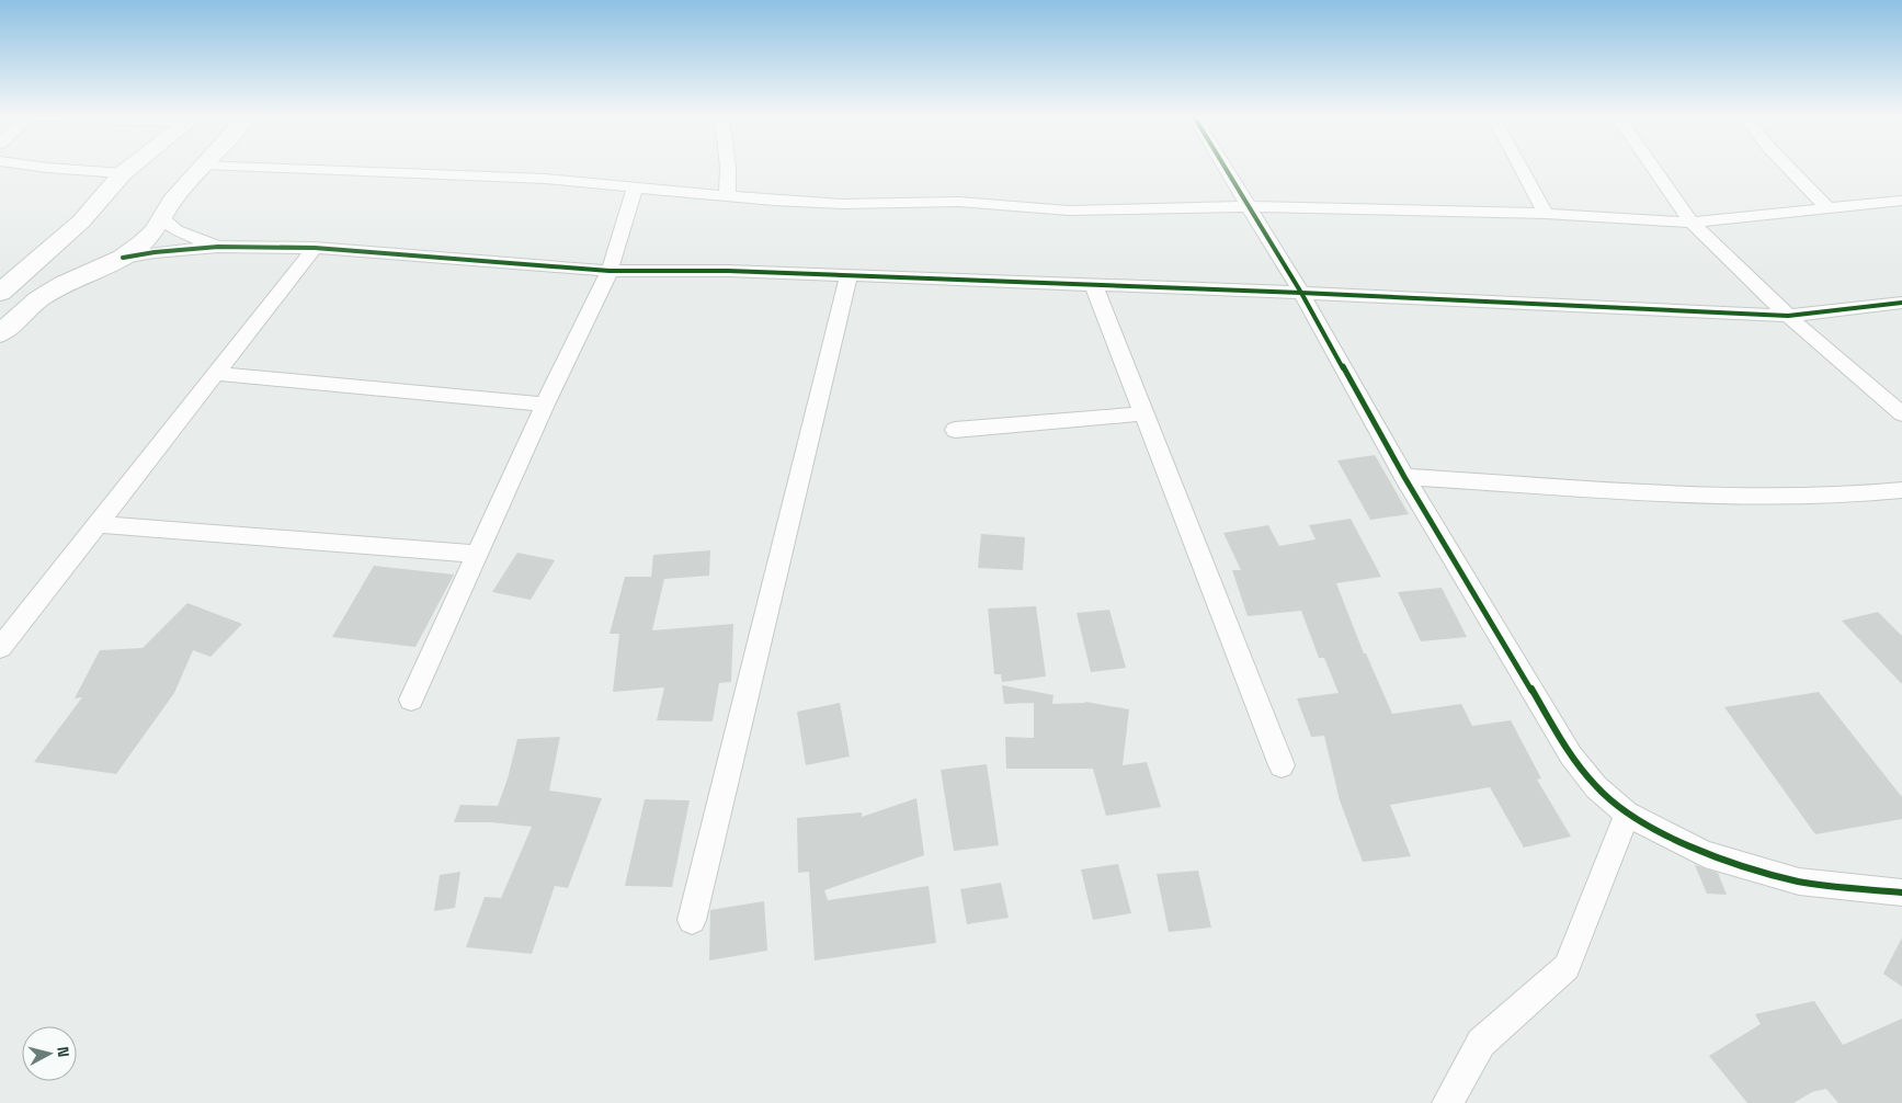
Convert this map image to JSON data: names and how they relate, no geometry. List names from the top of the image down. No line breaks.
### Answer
{"north":"right"}
